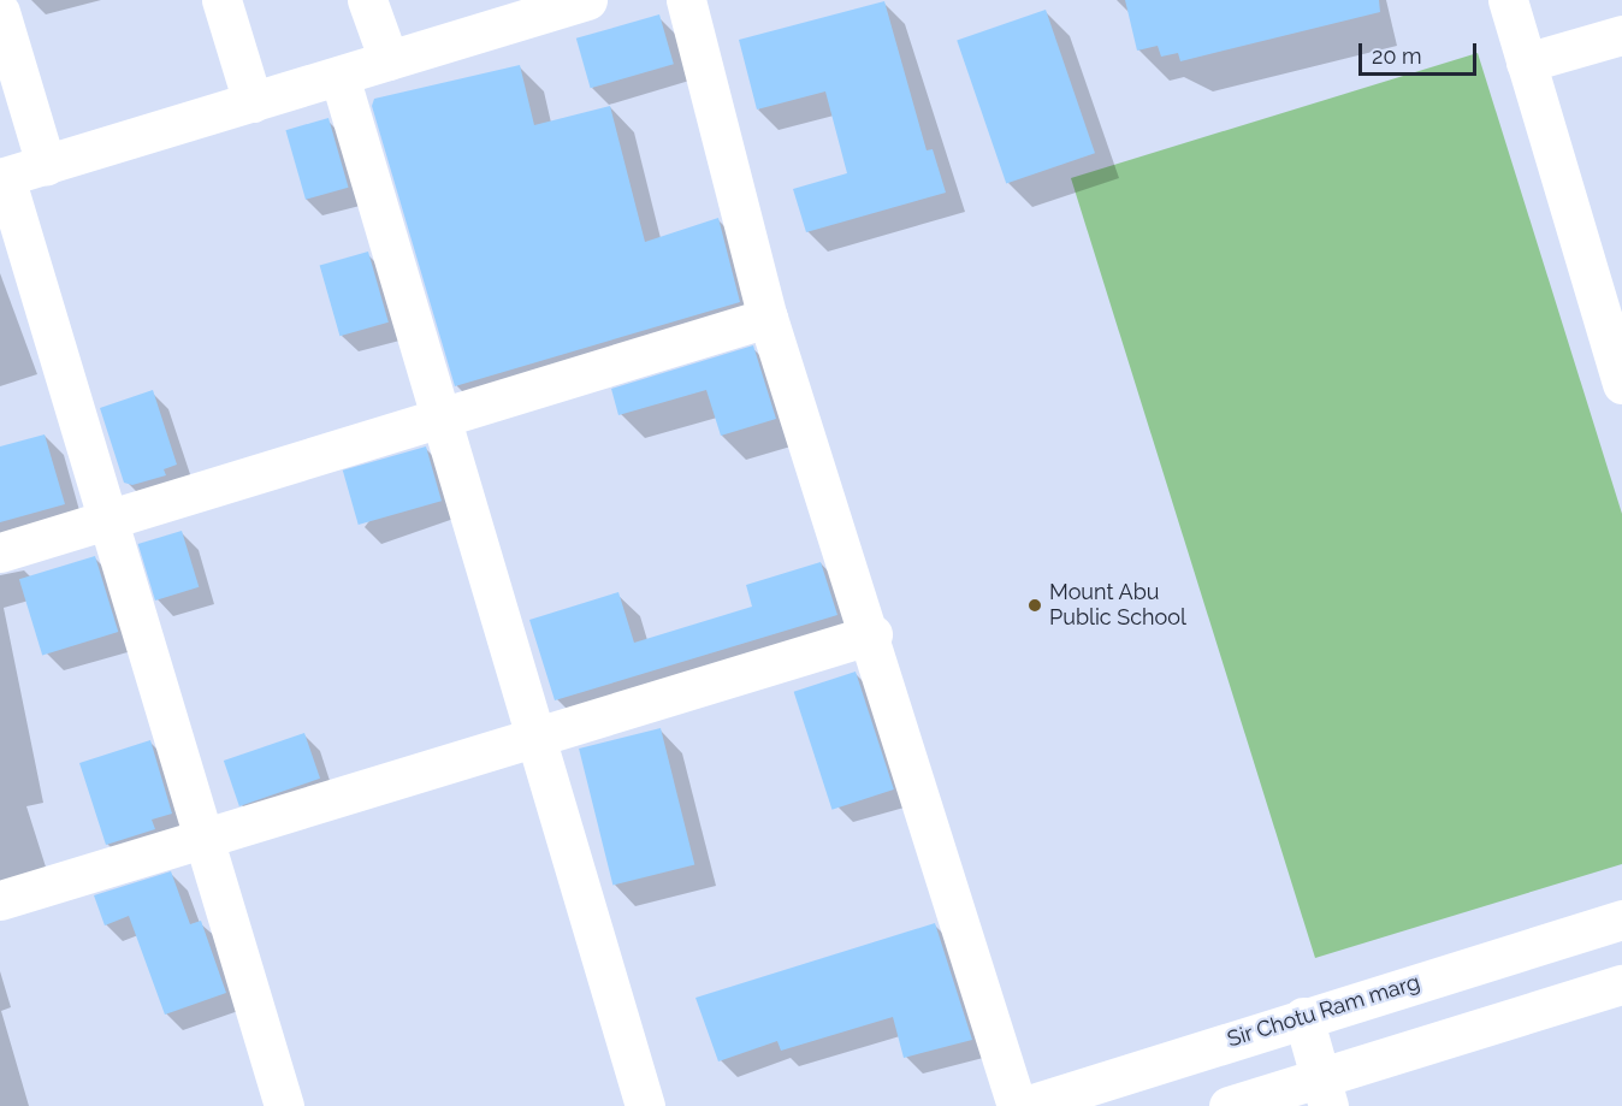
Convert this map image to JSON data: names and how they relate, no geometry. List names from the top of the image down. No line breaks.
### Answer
{"streets":{"street":["Sir Chotu Ram marg"]},"places":["Mount Abu Public School"],"scale_bar":"20 m"}
